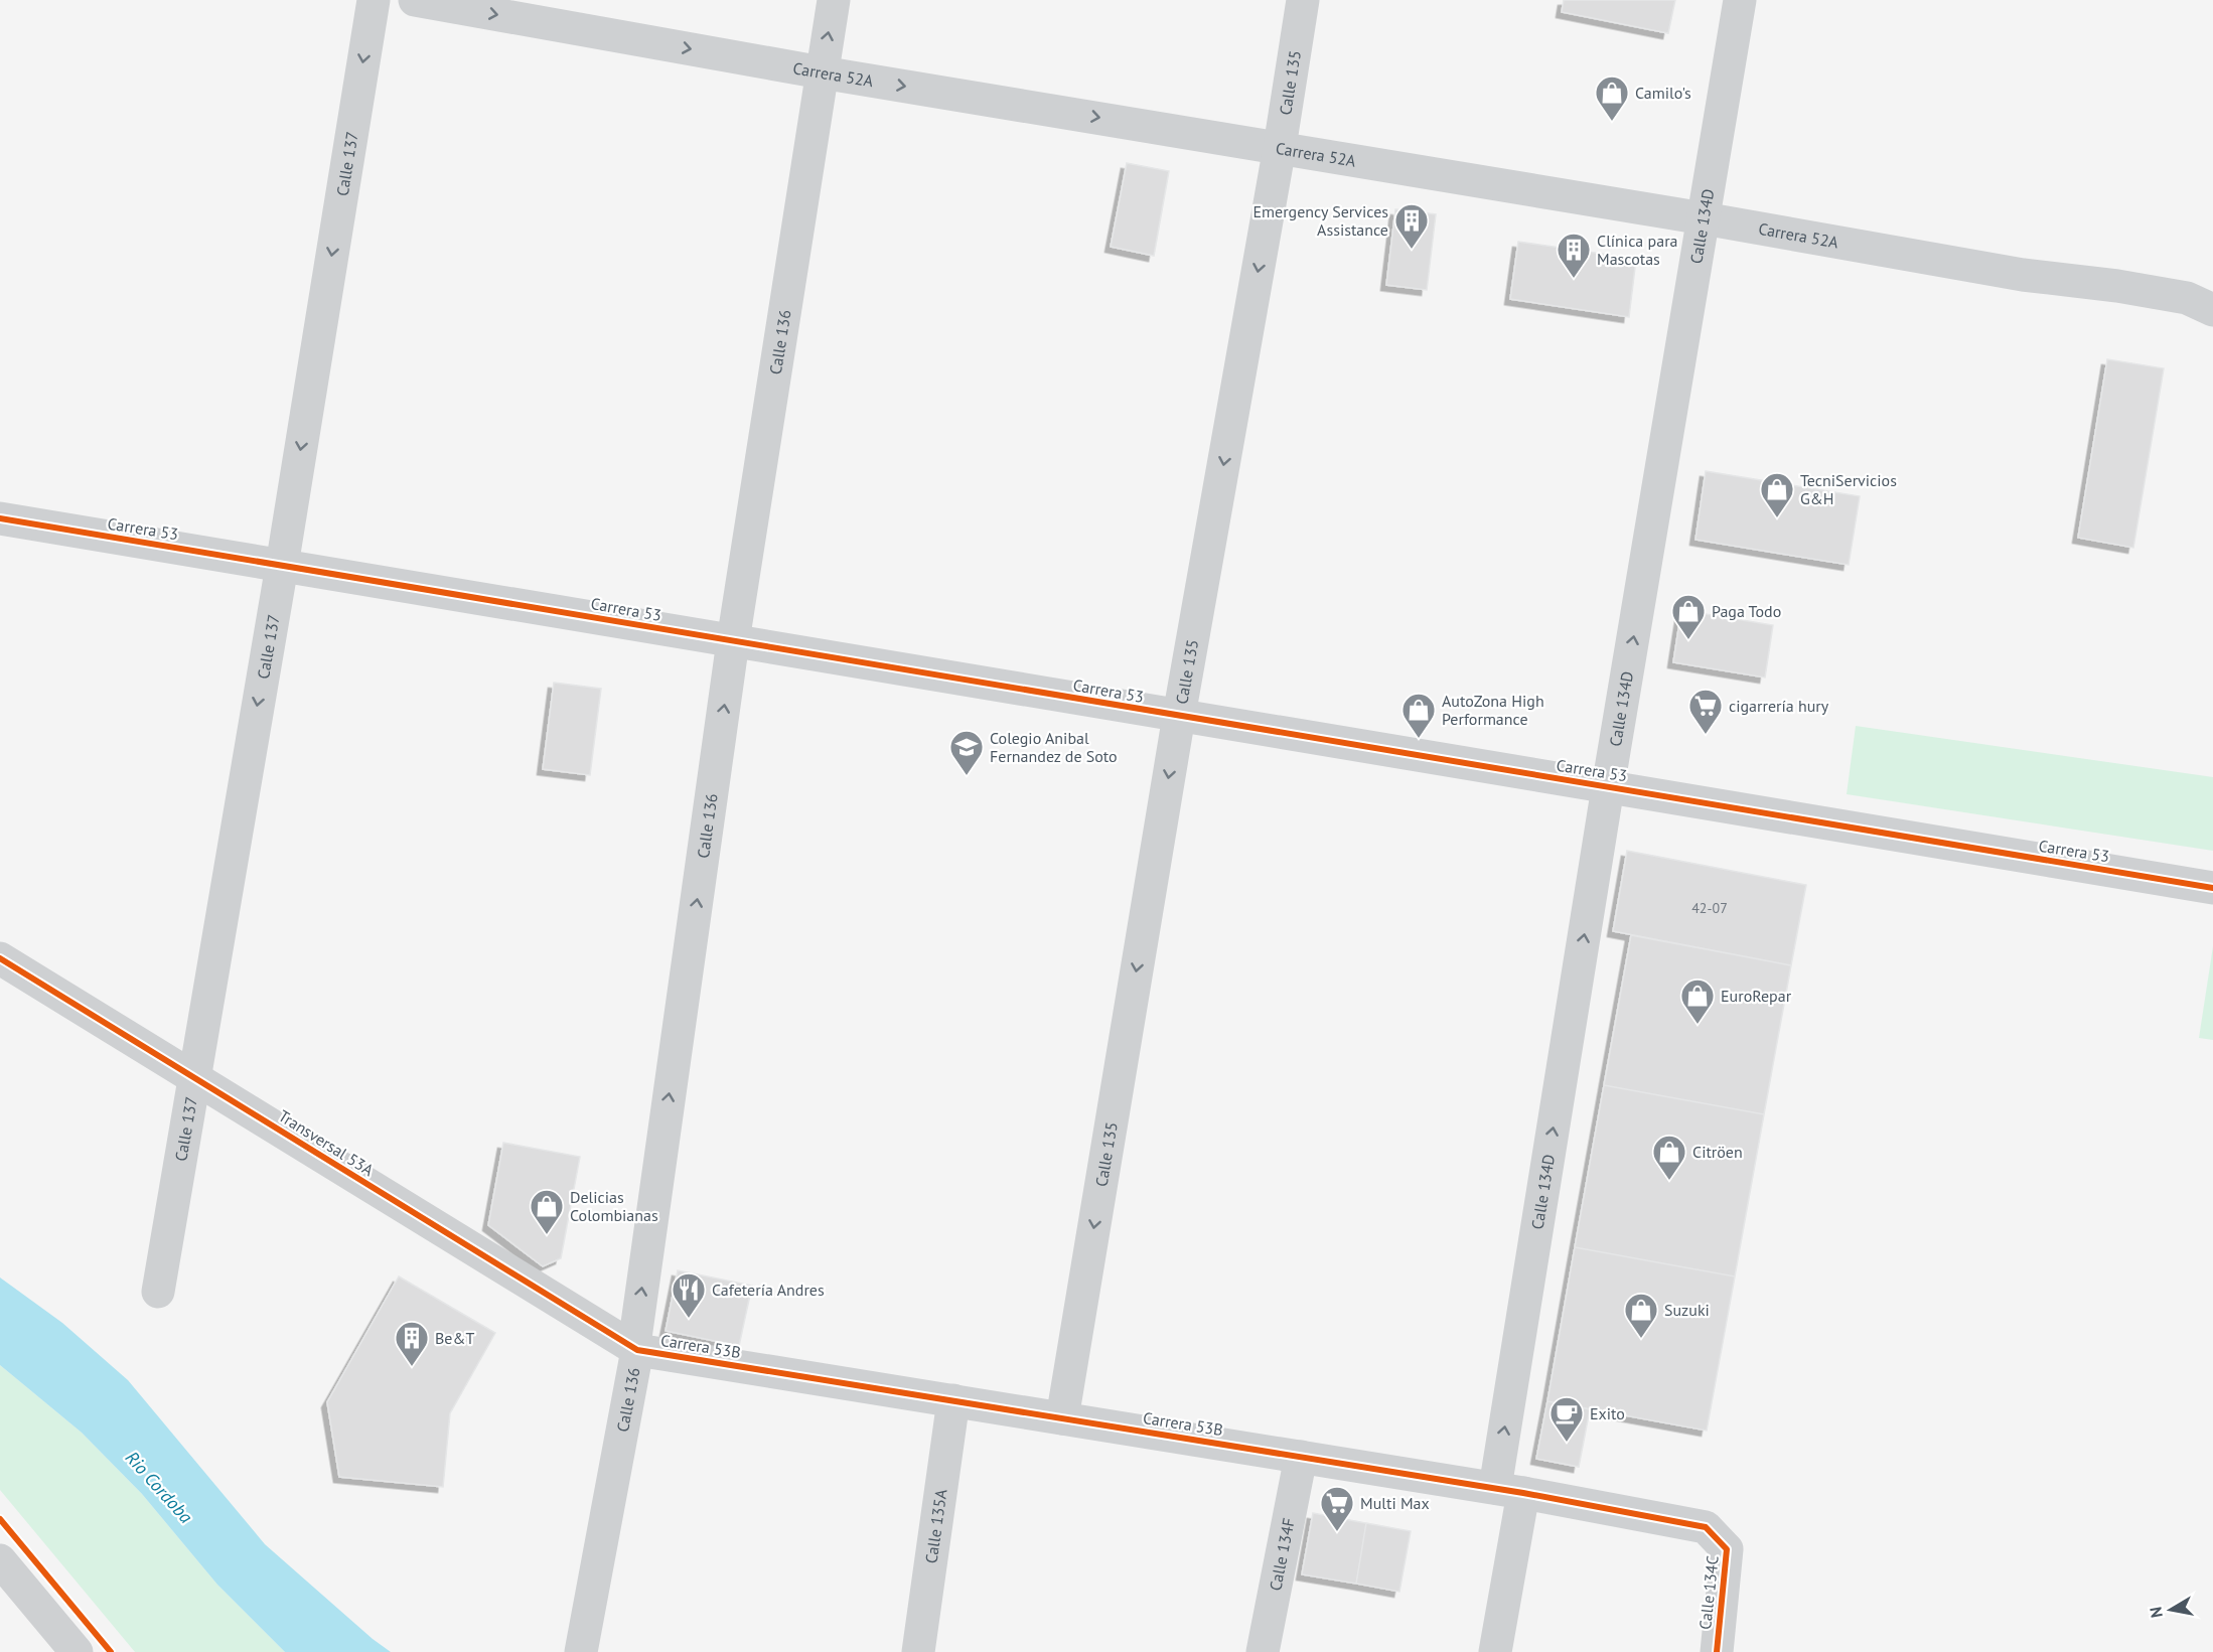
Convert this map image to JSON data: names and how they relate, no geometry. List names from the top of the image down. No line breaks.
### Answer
{"streets":{"street":["Carrera 52A","Calle 135","Calle 137","Calle 134D","Calle 136","Carrera 53","Transversal 53A","Carrera 53B","Calle 135A","Calle 134F","Calle 134C"]},"crossings":[["Carrera 52A","Calle 135"],["Carrera 52A","Calle 134D"],["Carrera 52A","Calle 136"],["Calle 135","Carrera 53"],["Calle 135","Carrera 53B"],["Calle 137","Carrera 53"],["Calle 137","Transversal 53A"],["Calle 134D","Carrera 53"],["Calle 134D","Carrera 53B"],["Calle 136","Carrera 53"],["Calle 136","Transversal 53A"],["Calle 136","Carrera 53B"],["Transversal 53A","Carrera 53B"],["Carrera 53B","Calle 135A"],["Carrera 53B","Calle 134F"],["Carrera 53B","Calle 134C"]],"one_way":["Carrera 52A","Calle 135","Calle 137","Calle 134D","Calle 136"],"water":["Rio Cordoba"],"places":{"shop":["Camilo's","TecniServicios G&H","Paga Todo","AutoZona High Performance","EuroRepar","Citröen","Delicias Colombianas","Suzuki"],"building":["Emergency Services Assistance","Clínica para Mascotas","Be&T"],"supermarket":["cigarrería hury","Multi Max"],"school or university":["Colegio Anibal Fernandez de Soto"],"restaurant":["Cafetería Andres"],"cafe":["Exito"]},"house_numbers":["42-07"],"north":"left"}
